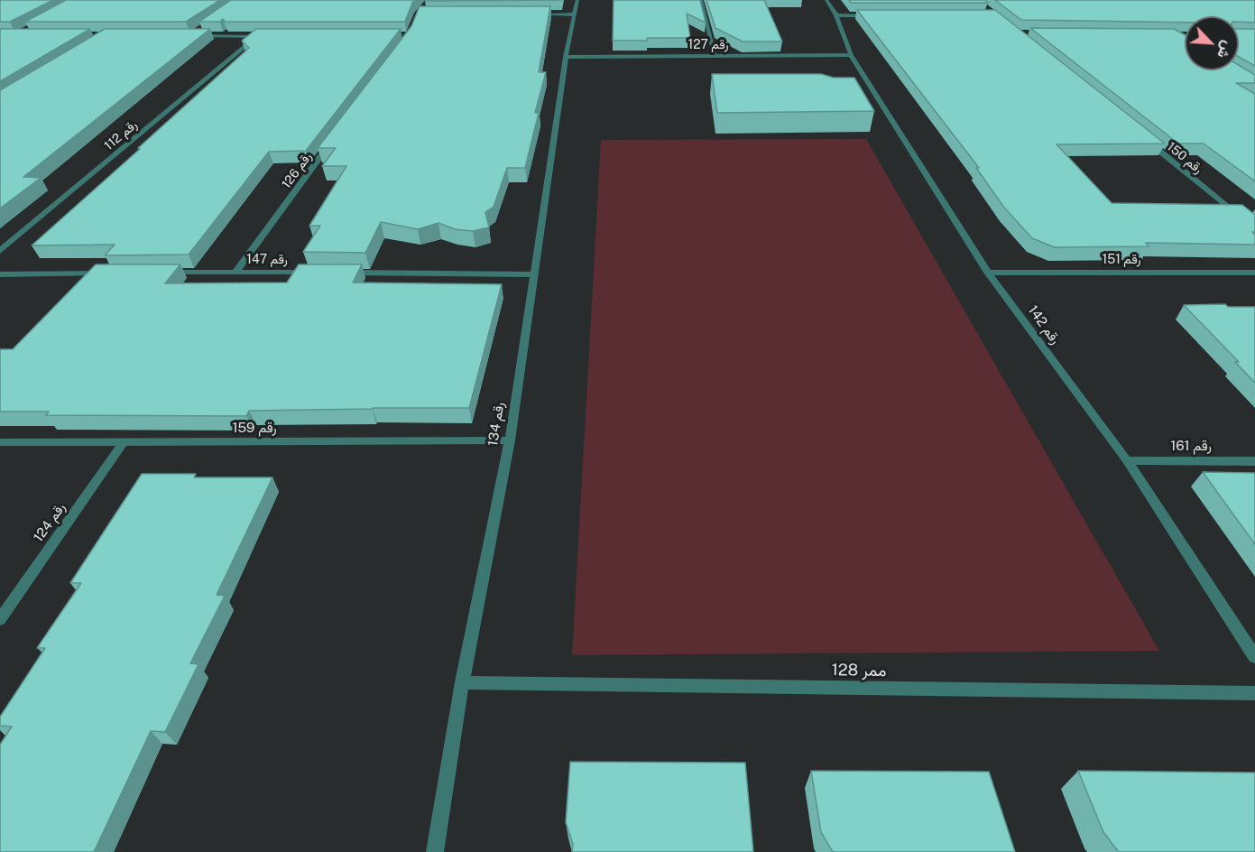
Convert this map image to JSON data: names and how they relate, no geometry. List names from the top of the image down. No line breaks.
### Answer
{"streets":{"street":["رقم 127","رقم 112","رقم 150","رقم 126","رقم 147","رقم 151","رقم 142","رقم 134","رقم 159","رقم 161","رقم 124","ممر 128"]},"crossings":[["رقم 127","رقم 142"],["رقم 127","رقم 134"],["رقم 126","رقم 147"],["رقم 151","رقم 142"],["رقم 142","رقم 161"],["رقم 134","رقم 159"],["رقم 134","ممر 128"],["رقم 159","رقم 124"]],"north":"bottom right"}
